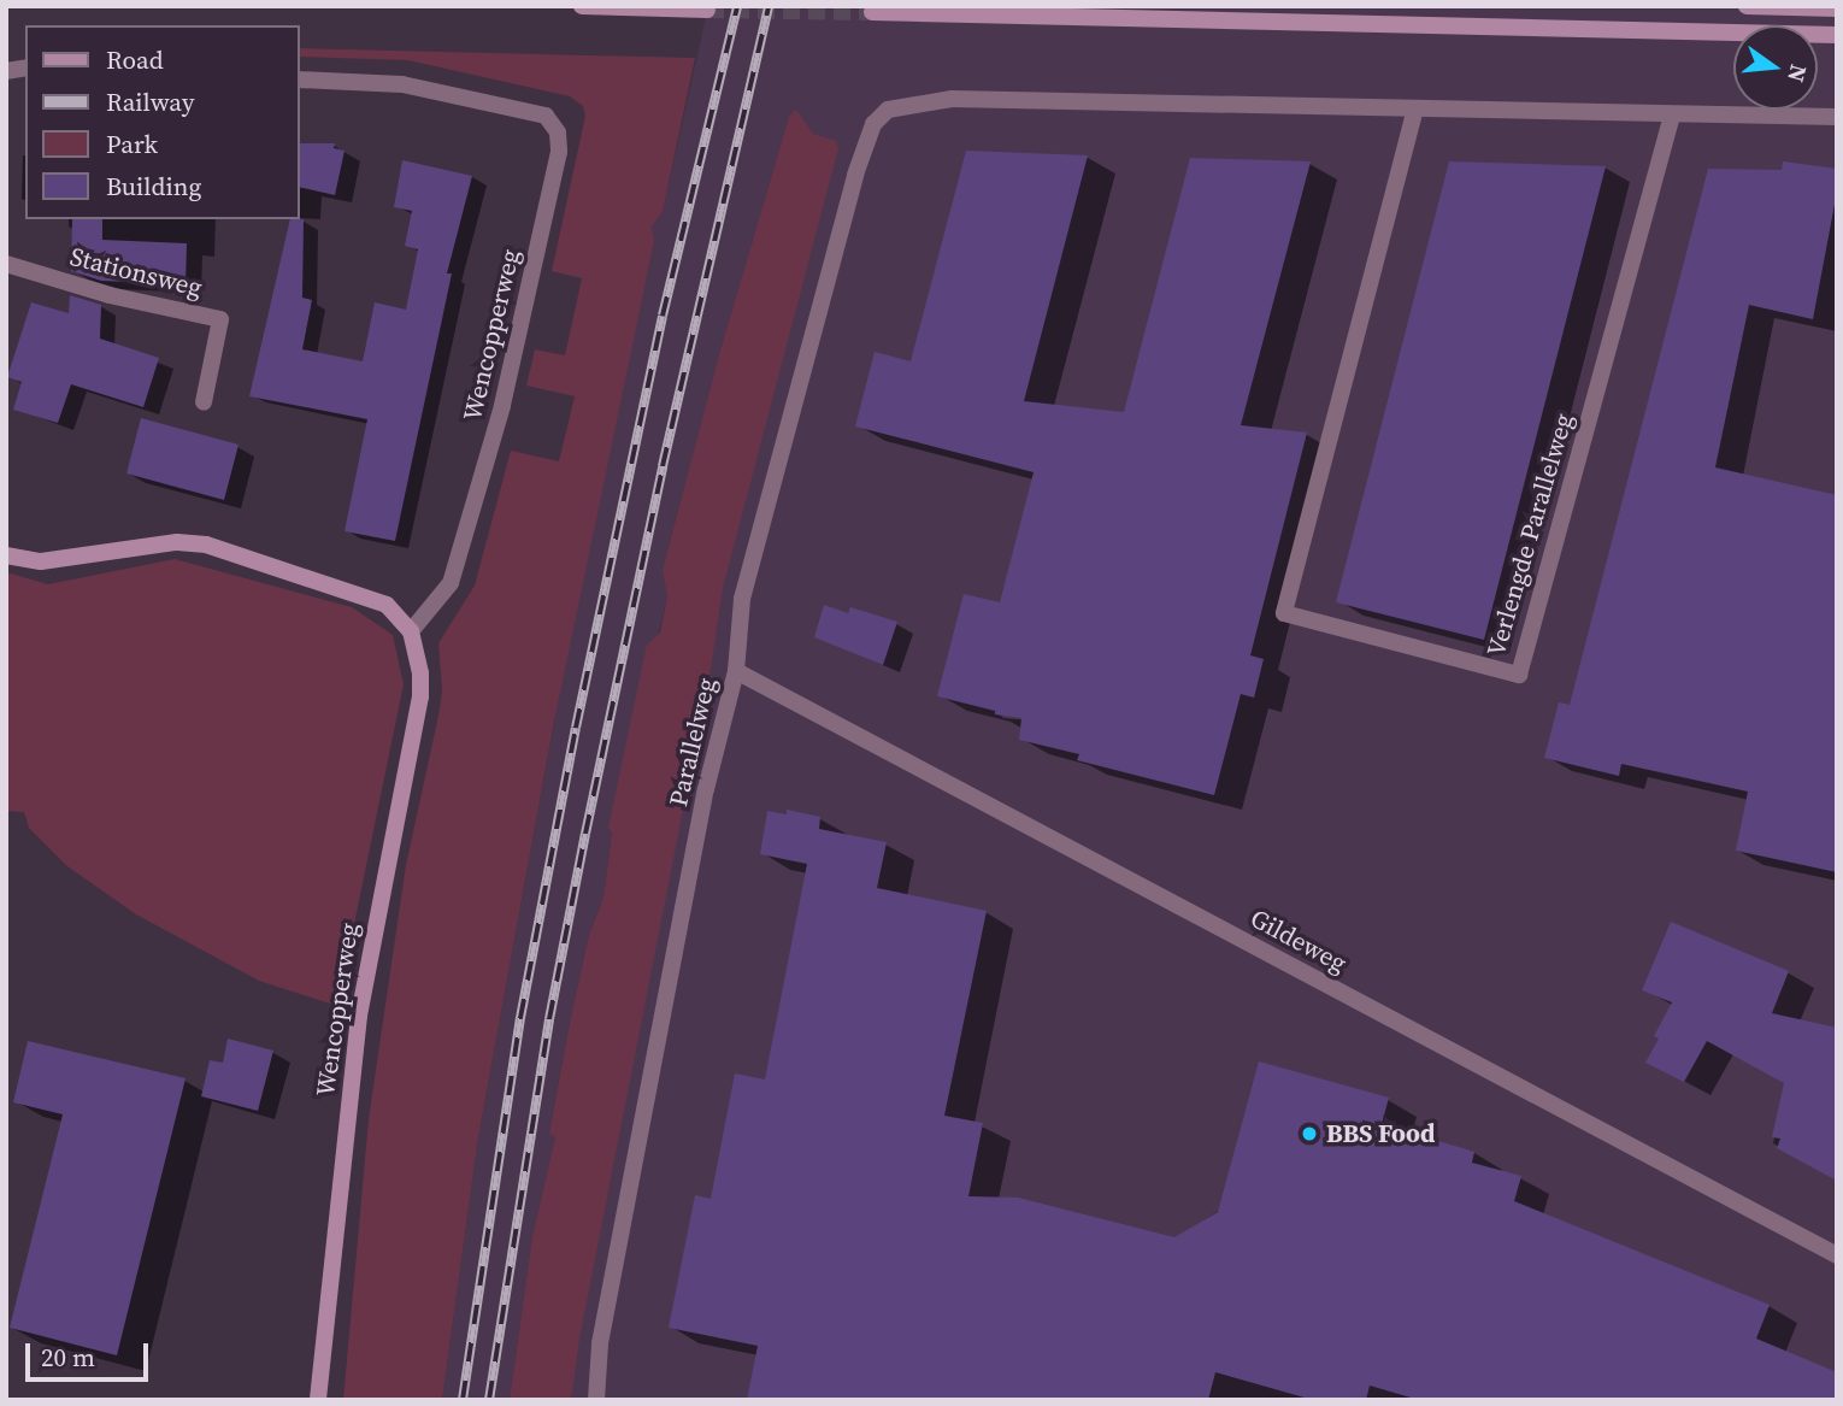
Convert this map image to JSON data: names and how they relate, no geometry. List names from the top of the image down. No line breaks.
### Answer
{"streets":{"street":["Stationsweg","Wencopperweg","Verlengde Parallelweg","Parallelweg","Gildeweg"]},"crossings":[["Verlengde Parallelweg","Parallelweg"],["Parallelweg","Gildeweg"]],"places":["BBS Food"],"legend":["Road","Railway","Park","Building"],"scale_bar":"20 m","north":"right"}
